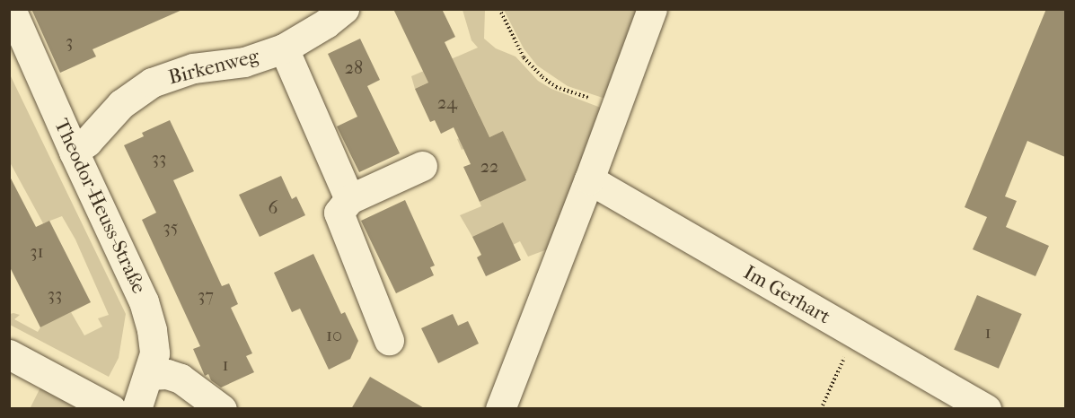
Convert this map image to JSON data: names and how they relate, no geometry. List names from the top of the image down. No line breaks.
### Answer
{"streets":{"street":["Birkenweg","Theodor-Heuss-Straße","Im Gerhart"]},"crossings":[["Birkenweg","Theodor-Heuss-Straße"]],"house_numbers":["3","28","24","33","22","6","35","31","33","37","1","10","1"]}
